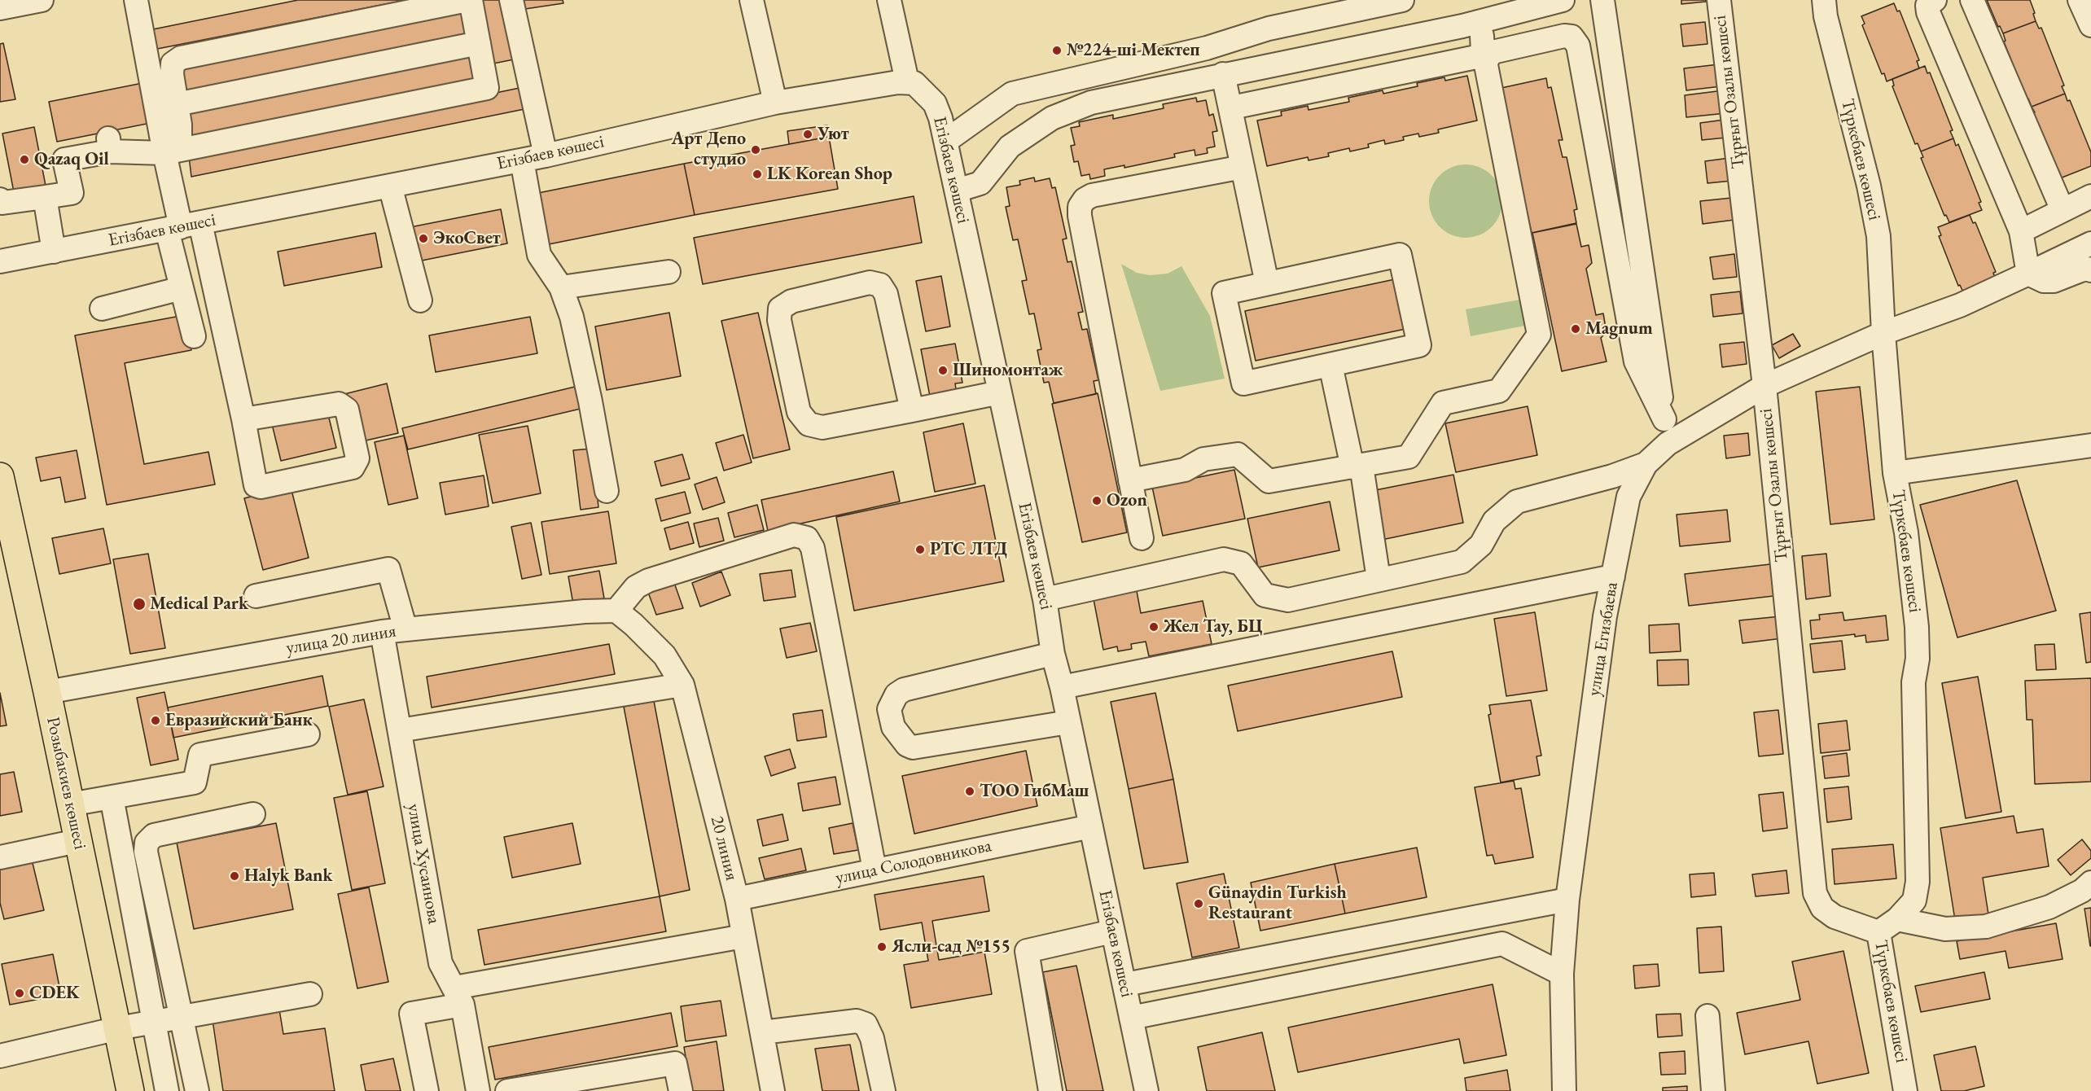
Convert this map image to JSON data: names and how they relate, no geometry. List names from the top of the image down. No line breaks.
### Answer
{"streets":{"main road":["Розыбакиев көшесі"],"street":["Тұрғыт Озалы көшесі","Егізбаев көшесі","Түркебаев көшесі","улица Егизбаева","улица 20 линия","20 линия","улица Солодовникова","улица Хусаинова"]},"crossings":[["Тұрғыт Озалы көшесі","Түркебаев көшесі"],["Тұрғыт Озалы көшесі","улица Егизбаева"],["Егізбаев көшесі","улица Солодовникова"],["Түркебаев көшесі","улица Егизбаева"],["улица 20 линия","Розыбакиев көшесі"],["улица 20 линия","20 линия"],["улица 20 линия","улица Хусаинова"],["20 линия","улица Солодовникова"]],"places":["№224-ші Мектеп","Уют","Арт Депо студио","Qazaq Oil","LK Korean Shop","ЭкоСвет","Magnum","Шиномонтаж","Ozon","РТС ЛТД","Medical Park","Жел Тау, БЦ","Евразийский Банк","ТОО ГибМаш","Halyk Bank","Günaydin Turkish Restaurant","Ясли-сад №155","CDEK"]}
